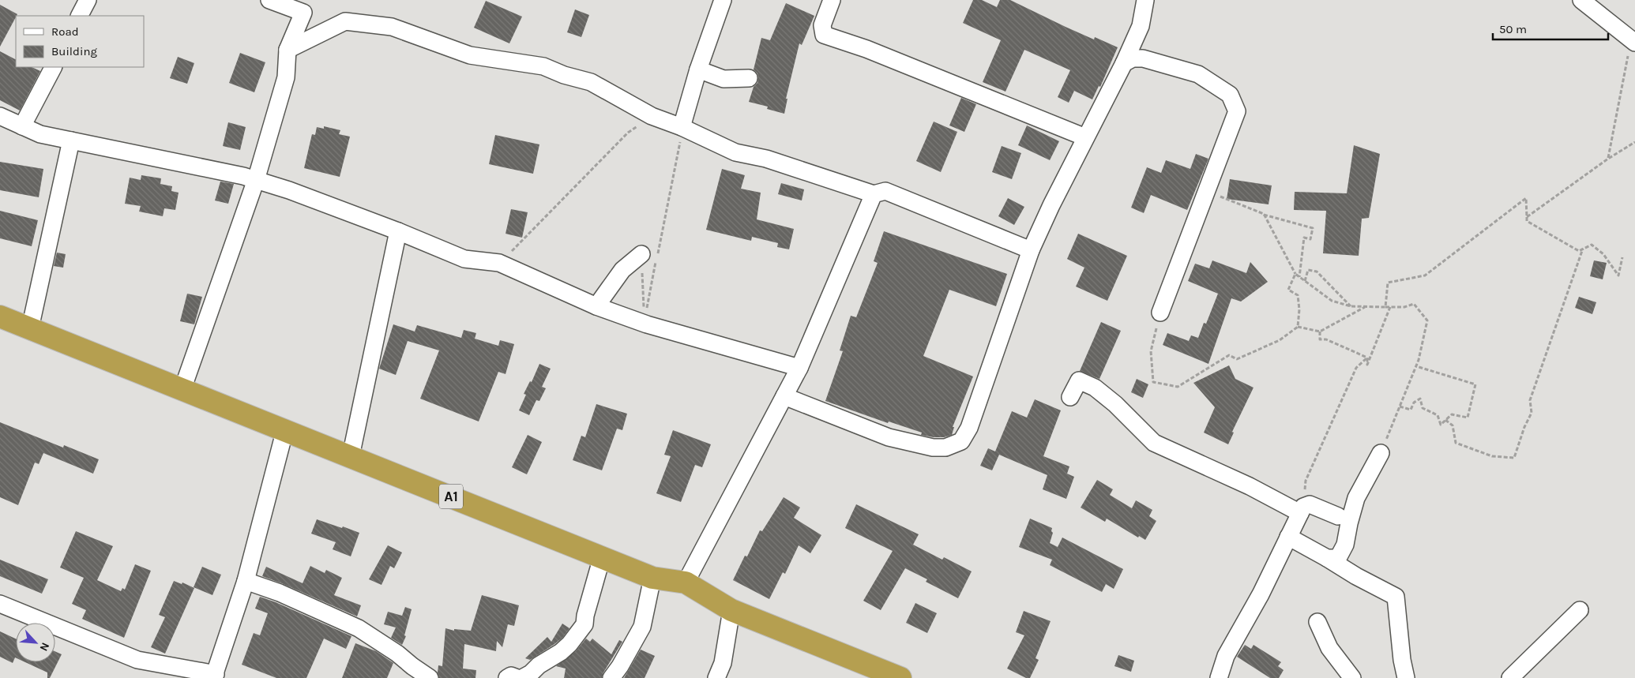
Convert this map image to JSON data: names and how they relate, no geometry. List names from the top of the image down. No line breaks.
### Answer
{"streets":{"highway":["A1"]},"legend":["Road","Building"],"scale_bar":"50 m","north":"bottom right"}
